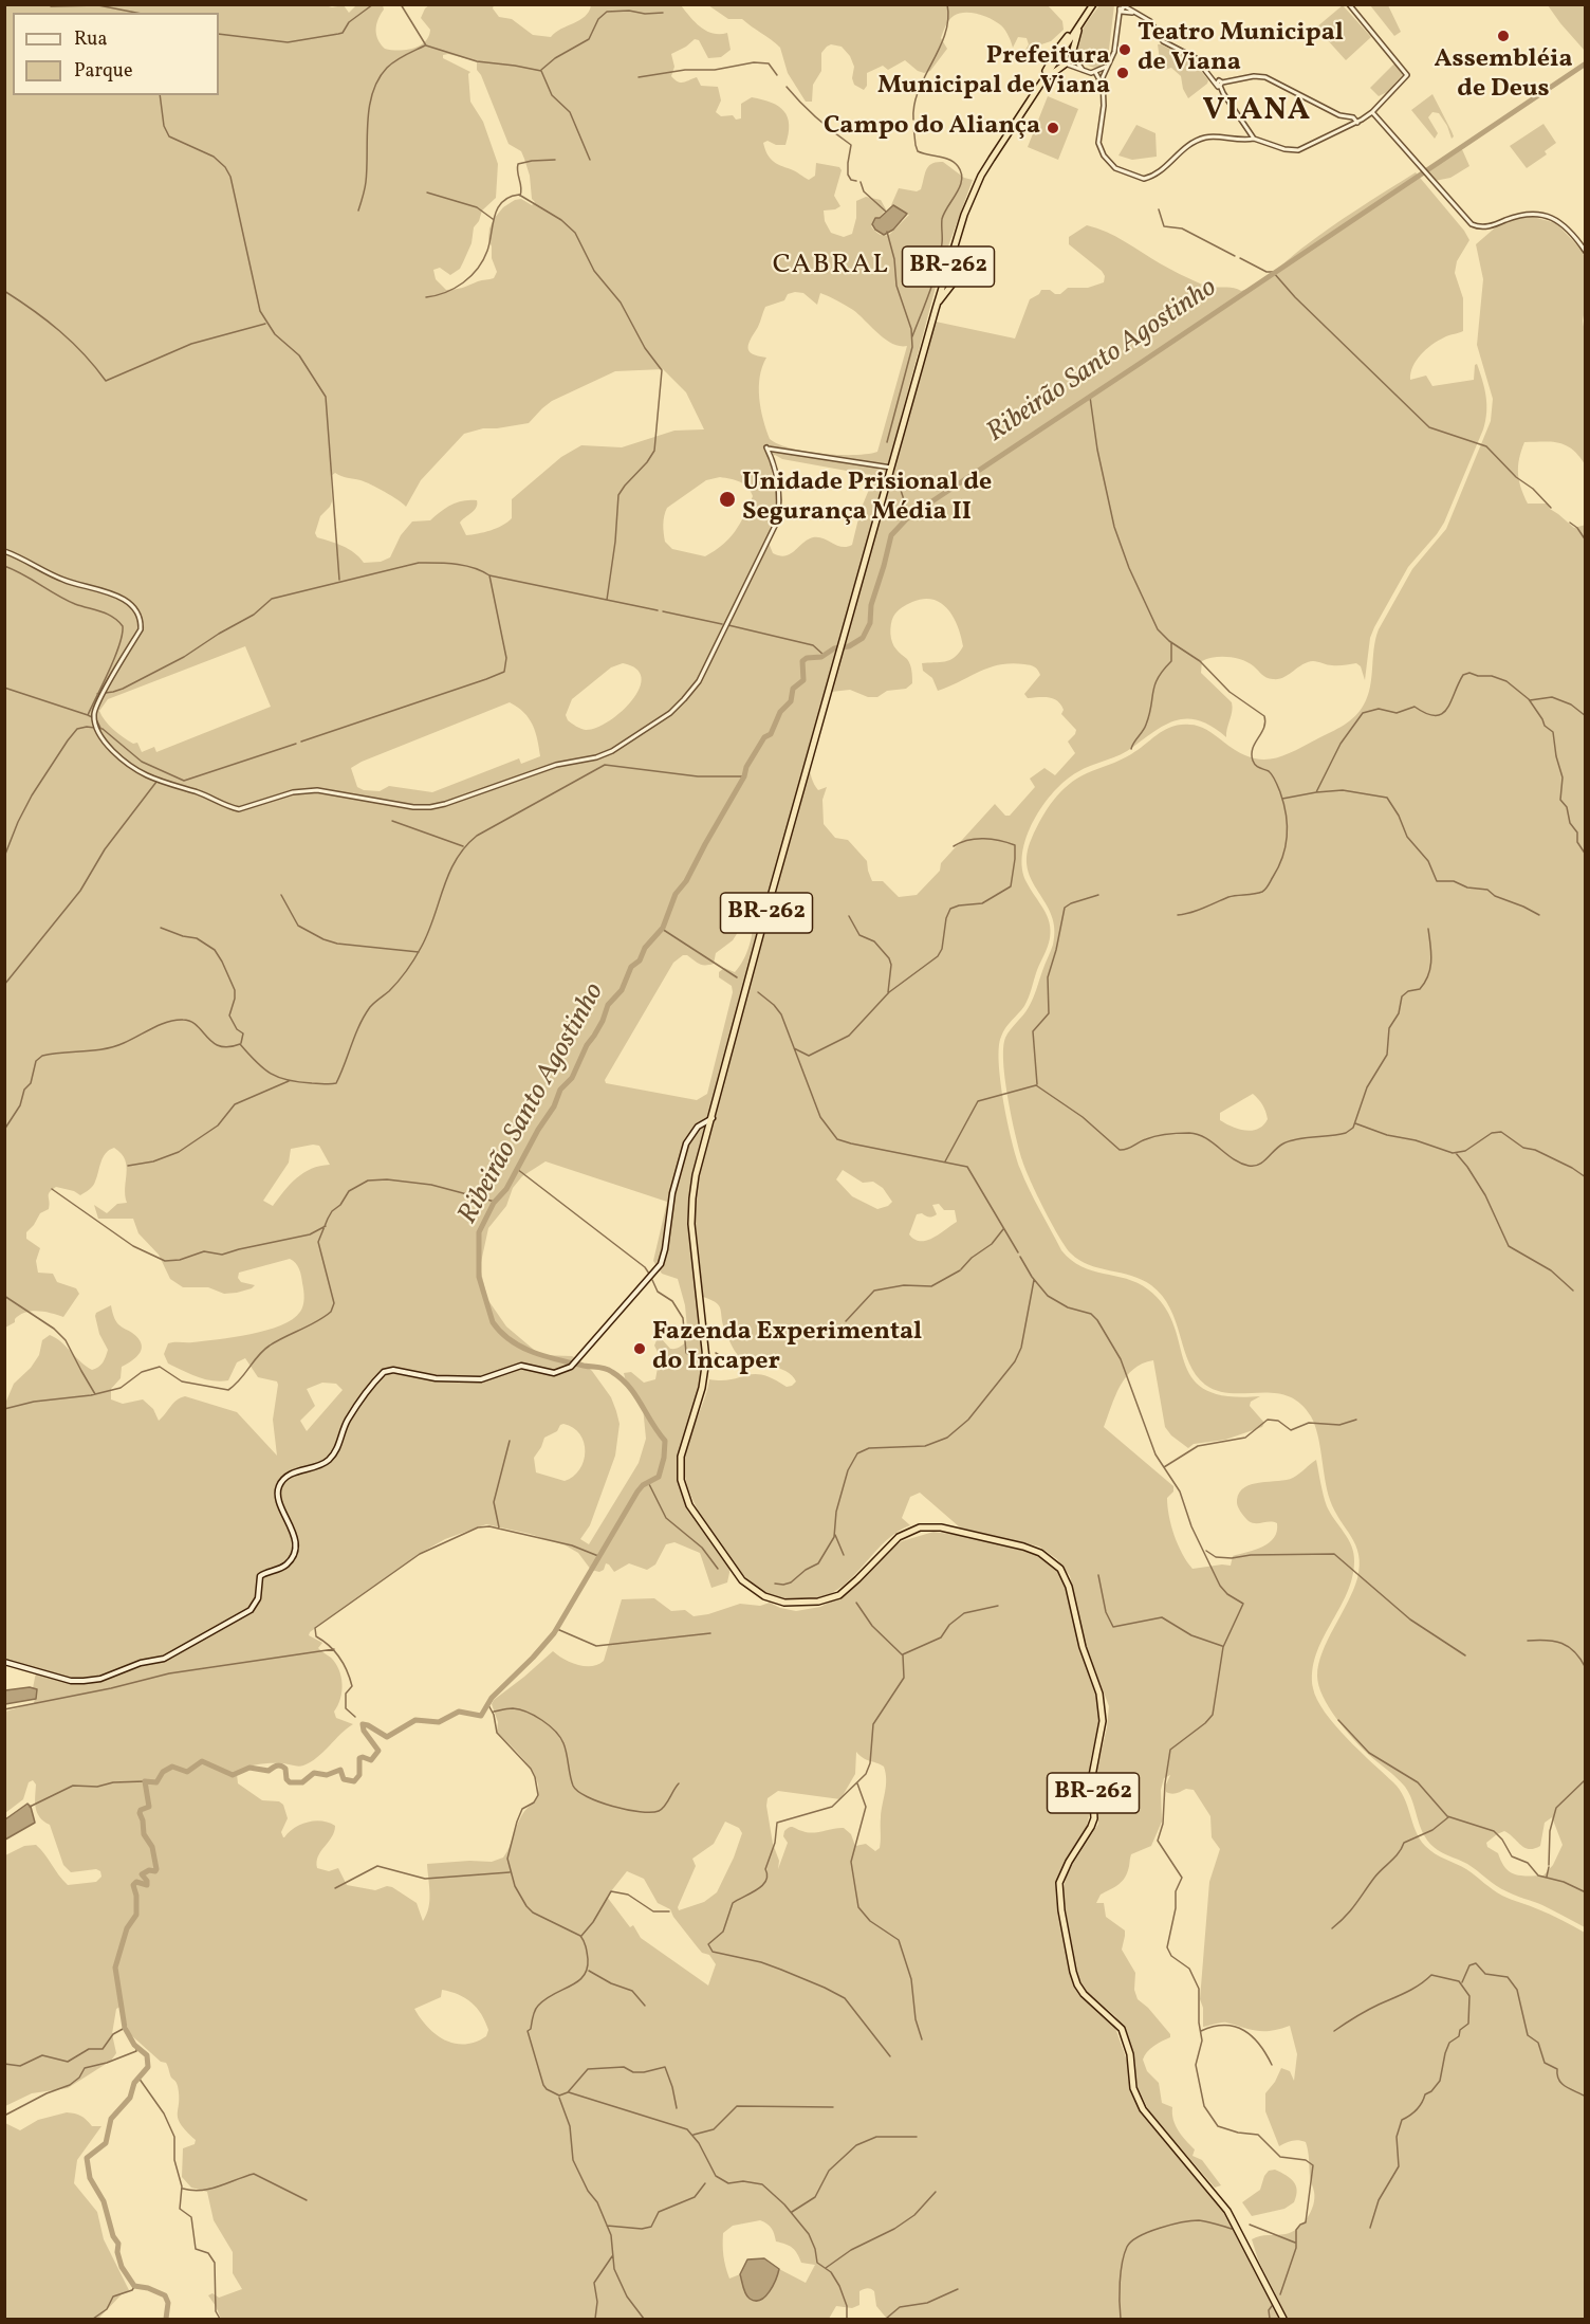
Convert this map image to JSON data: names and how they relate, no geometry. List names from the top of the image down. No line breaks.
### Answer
{"streets":{"highway":["BR-262"]},"districts":["VIANA","CABRAL"],"water":["Ribeirão Santo Agostinho"],"places":["Assembléia de Deus","Teatro Municipal de Viana","Prefeitura Municipal de Viana","Campo do Aliança","Unidade Prisional de Segurança Média II","Fazenda Experimental do Incaper"],"legend":["Rua","Parque"]}
